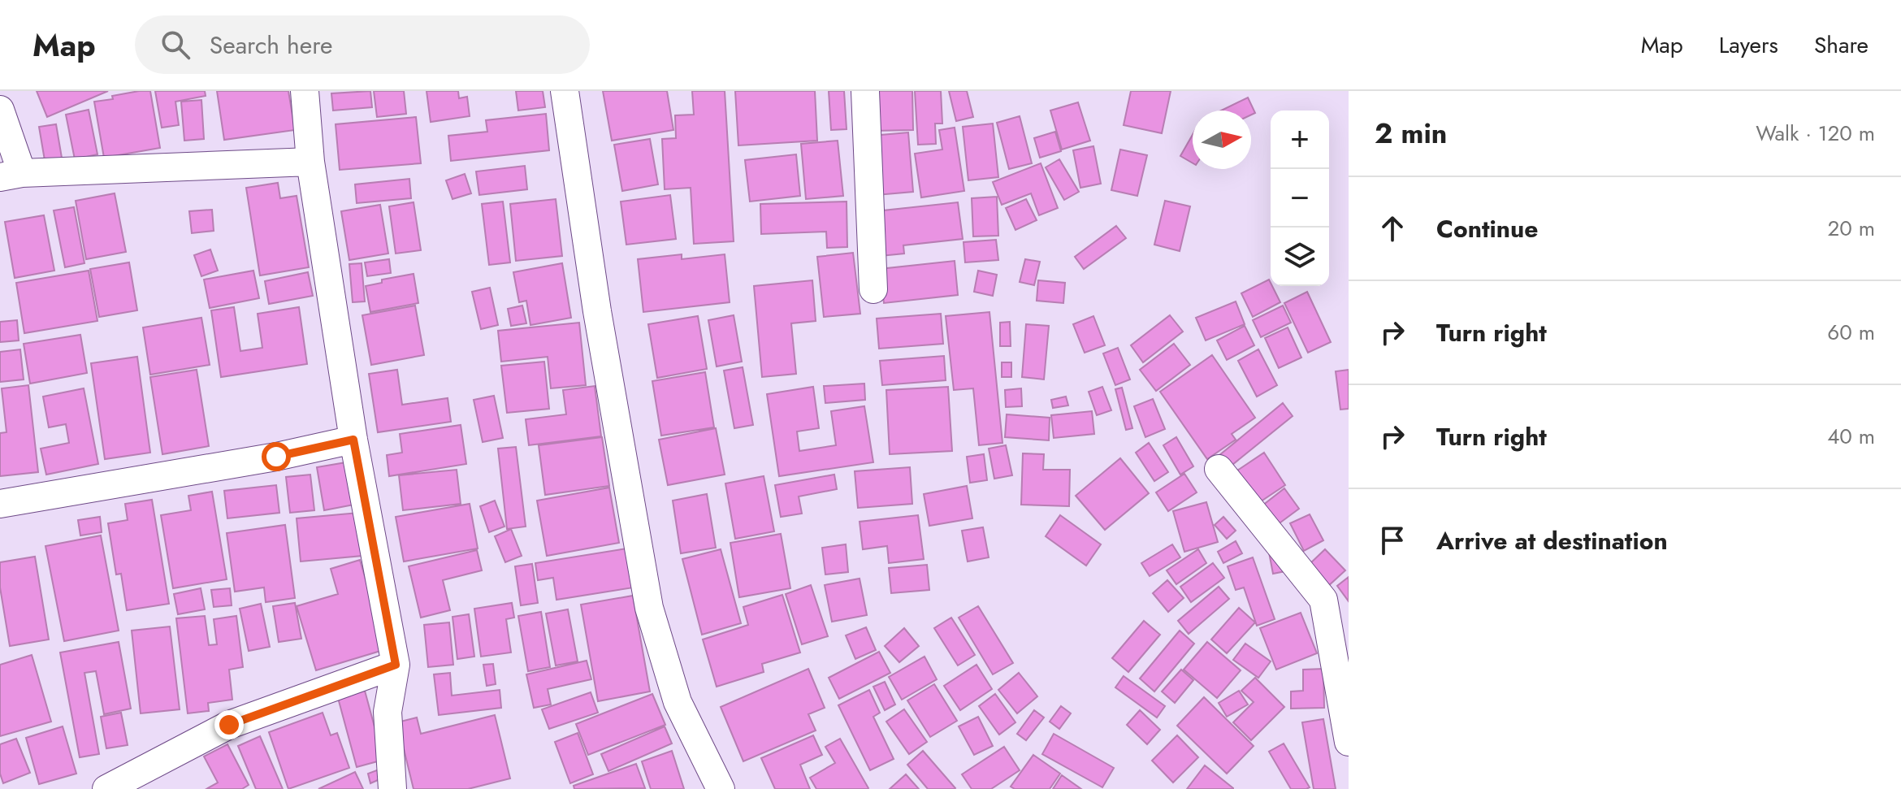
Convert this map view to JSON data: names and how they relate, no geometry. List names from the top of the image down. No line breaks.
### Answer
{"north":"right","page":{"header":"Map","search":"Search here","nav":["Map","Layers","Share"],"heading":["2 min","Walk · 120 m"],"map_buttons":["+","−"],"list":[["Continue","20 m"],["Turn right","60 m"],["Turn right","40 m"],"Arrive at destination"]}}
